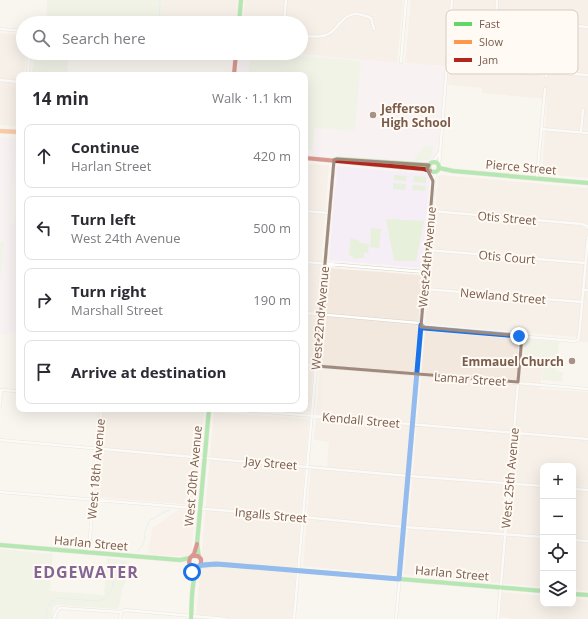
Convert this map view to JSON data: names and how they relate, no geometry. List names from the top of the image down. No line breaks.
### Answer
{"streets":{"street":["Pierce Street","Otis Street","West 24th Avenue","Otis Court","Newland Street","West 22nd Avenue","Lamar Street","Kendall Street","Jay Street","West 18th Avenue","West 20th Avenue","West 25th Avenue","Ingalls Street","Harlan Street"]},"crossings":[["Pierce Street","West 24th Avenue"],["Pierce Street","West 22nd Avenue"],["Otis Street","West 24th Avenue"],["West 24th Avenue","Otis Court"],["West 24th Avenue","Newland Street"],["West 24th Avenue","Lamar Street"],["West 24th Avenue","Kendall Street"],["West 24th Avenue","Jay Street"],["West 24th Avenue","Ingalls Street"],["West 24th Avenue","Harlan Street"],["West 22nd Avenue","Lamar Street"],["West 22nd Avenue","Kendall Street"],["West 22nd Avenue","Jay Street"],["West 22nd Avenue","Ingalls Street"],["West 22nd Avenue","Harlan Street"],["Lamar Street","West 25th Avenue"],["Kendall Street","West 25th Avenue"],["Jay Street","West 18th Avenue"],["Jay Street","West 20th Avenue"],["Jay Street","West 25th Avenue"],["West 18th Avenue","Ingalls Street"],["West 18th Avenue","Harlan Street"],["West 20th Avenue","Ingalls Street"],["West 20th Avenue","Harlan Street"],["West 25th Avenue","Ingalls Street"],["West 25th Avenue","Harlan Street"]],"districts":["EDGEWATER"],"places":["Jefferson High School","Emmauel Church"],"legend":["Fast","Slow","Jam"],"page":{"search":"Search here","heading":["14 min","Walk · 1.1 km"],"list":[["Continue","Harlan Street","420 m"],["Turn left","West 24th Avenue","500 m"],["Turn right","Marshall Street","190 m"],"Arrive at destination"],"map_buttons":["+","−"]}}
